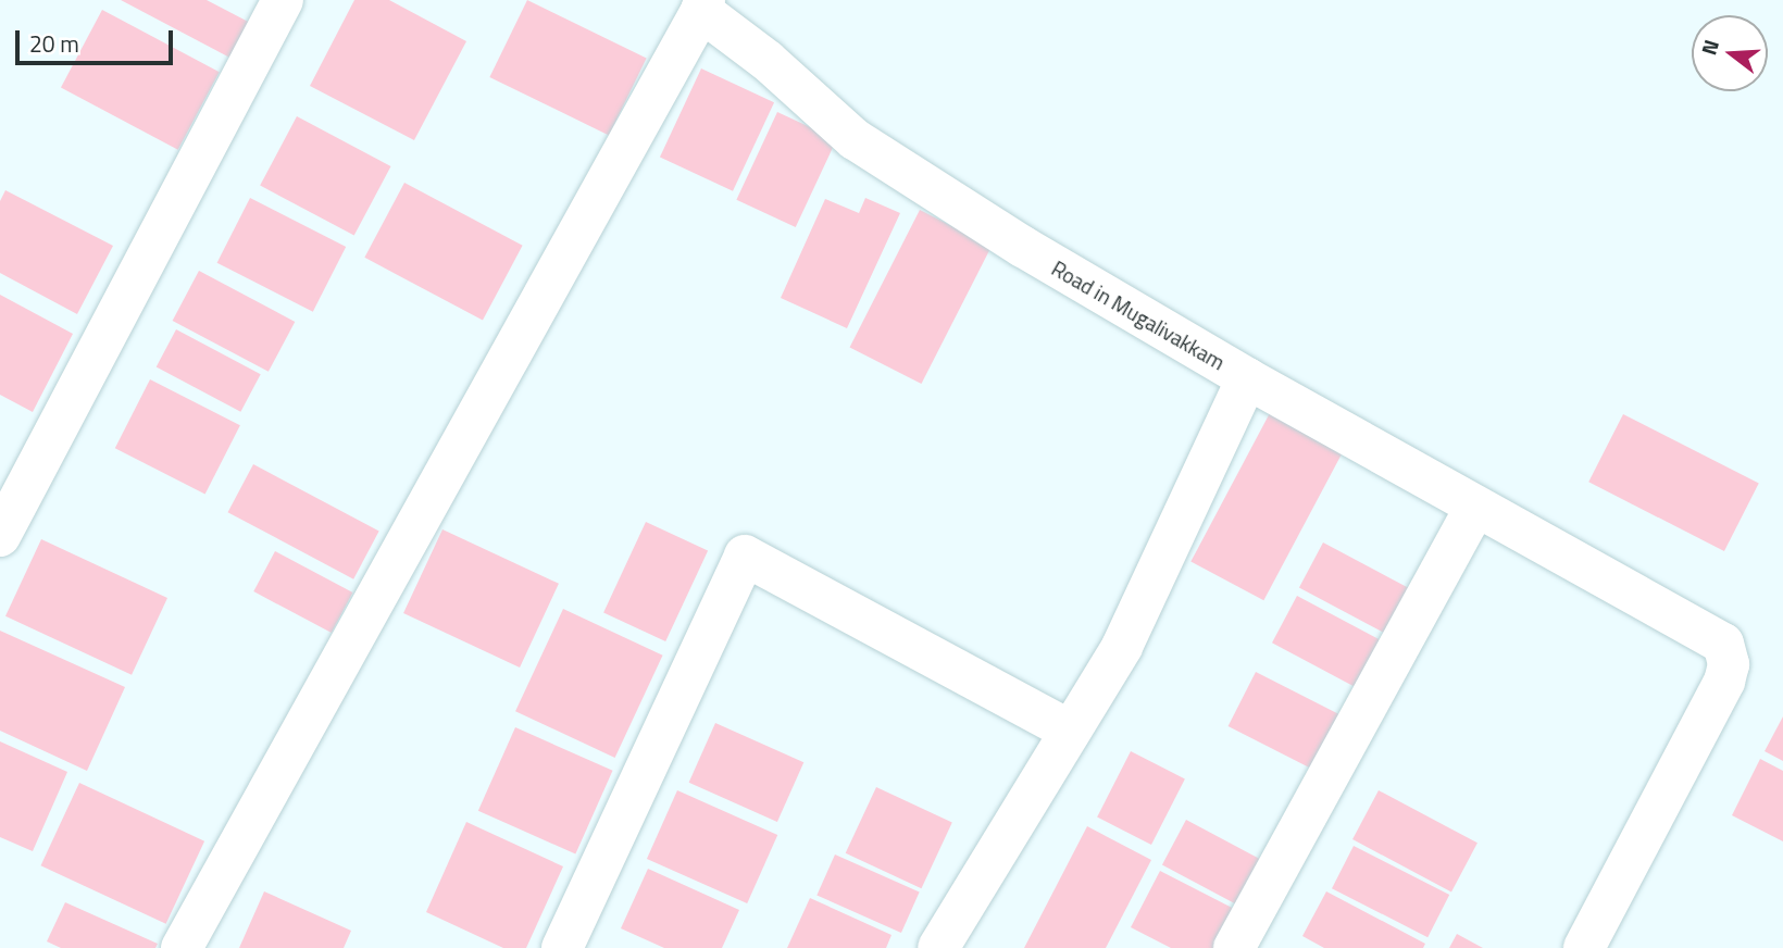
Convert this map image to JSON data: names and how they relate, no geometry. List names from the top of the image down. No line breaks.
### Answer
{"streets":{"street":["Road in Mugalivakkam"]},"scale_bar":"20 m","north":"left"}
